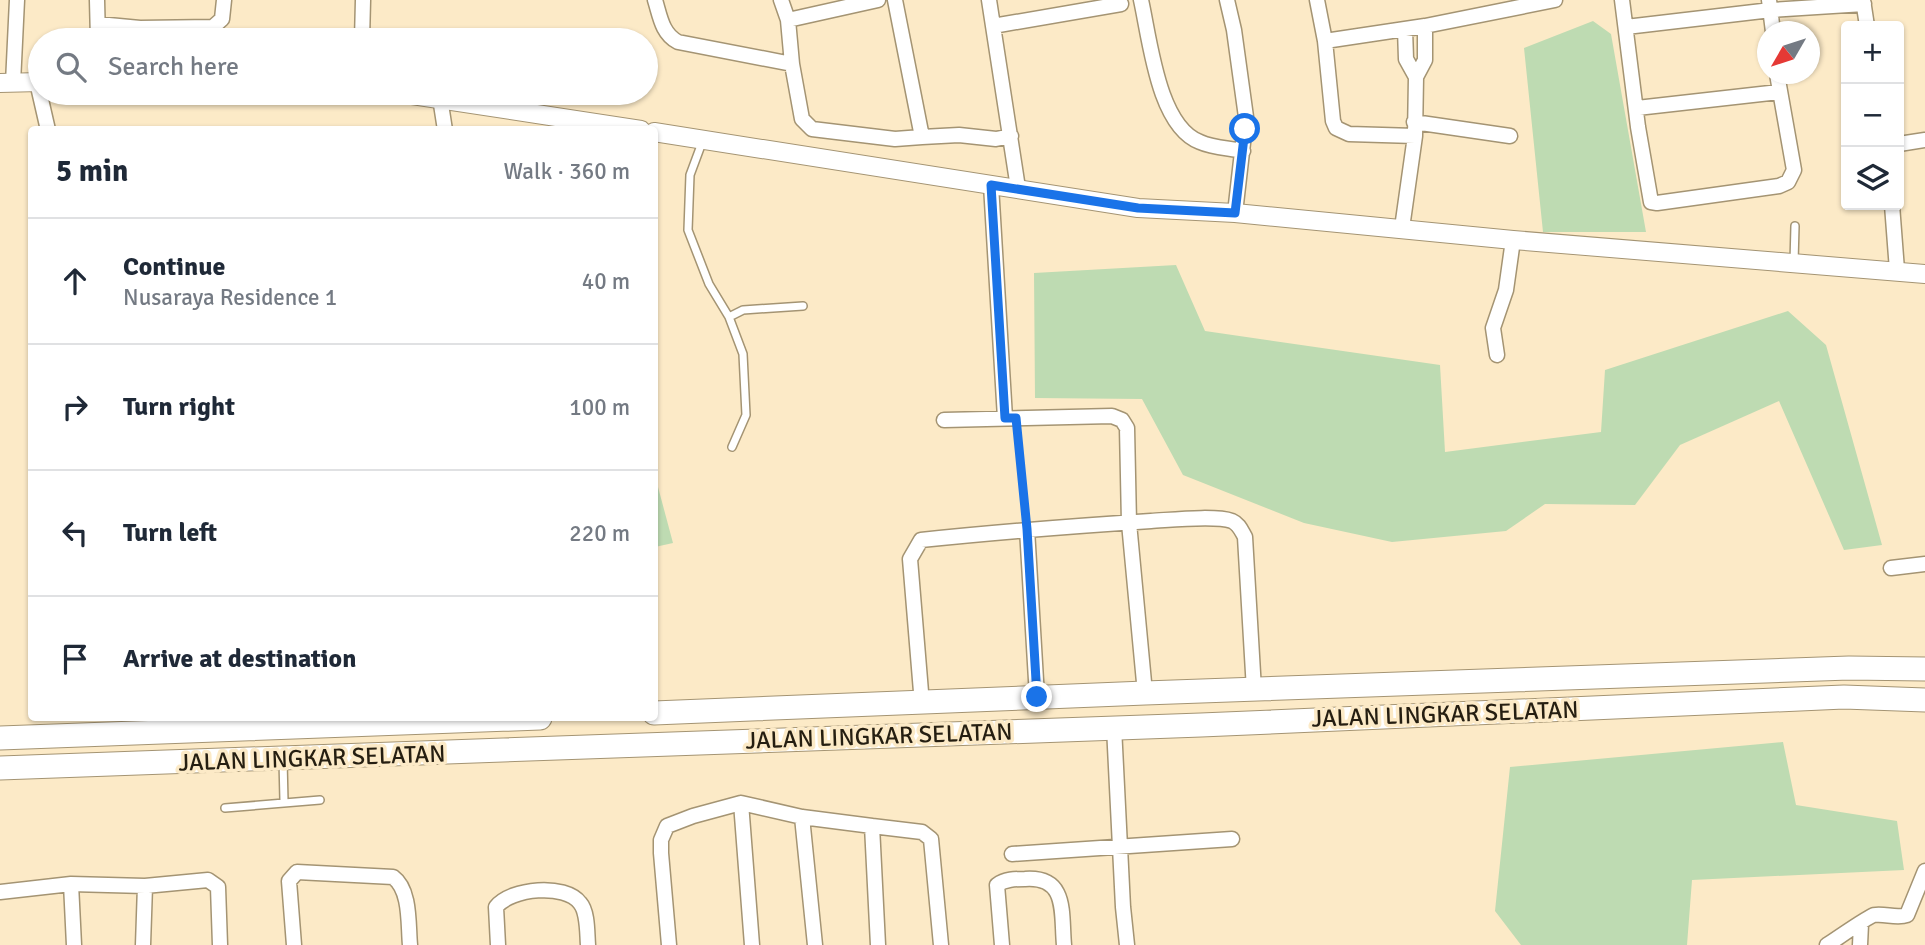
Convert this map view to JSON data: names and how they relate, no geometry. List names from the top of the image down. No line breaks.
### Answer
{"streets":{"highway":["JALAN LINGKAR SELATAN"]},"north":"bottom left","page":{"map_buttons":["+","−"],"search":"Search here","heading":["5 min","Walk · 360 m"],"list":[["Continue","Nusaraya Residence 1","40 m"],["Turn right","100 m"],["Turn left","220 m"],"Arrive at destination"]}}
